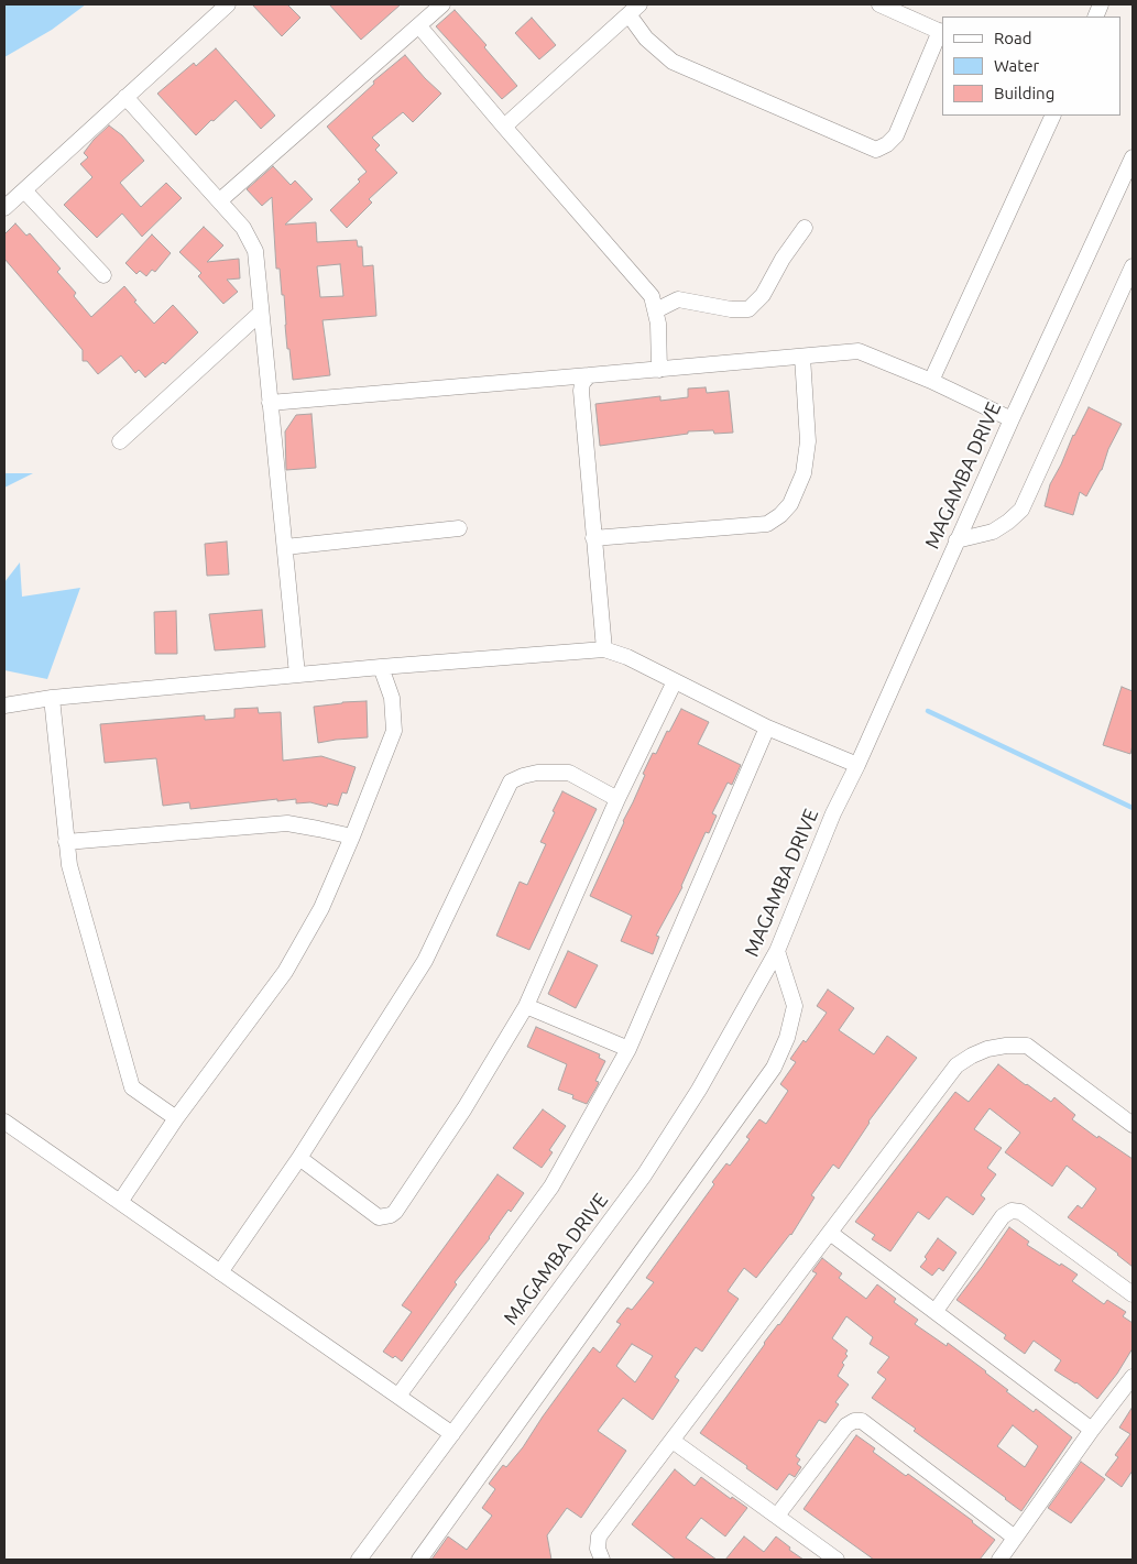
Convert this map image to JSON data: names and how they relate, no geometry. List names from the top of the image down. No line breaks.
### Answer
{"streets":{"street":["MAGAMBA DRIVE"]},"legend":["Road","Water","Building"]}
